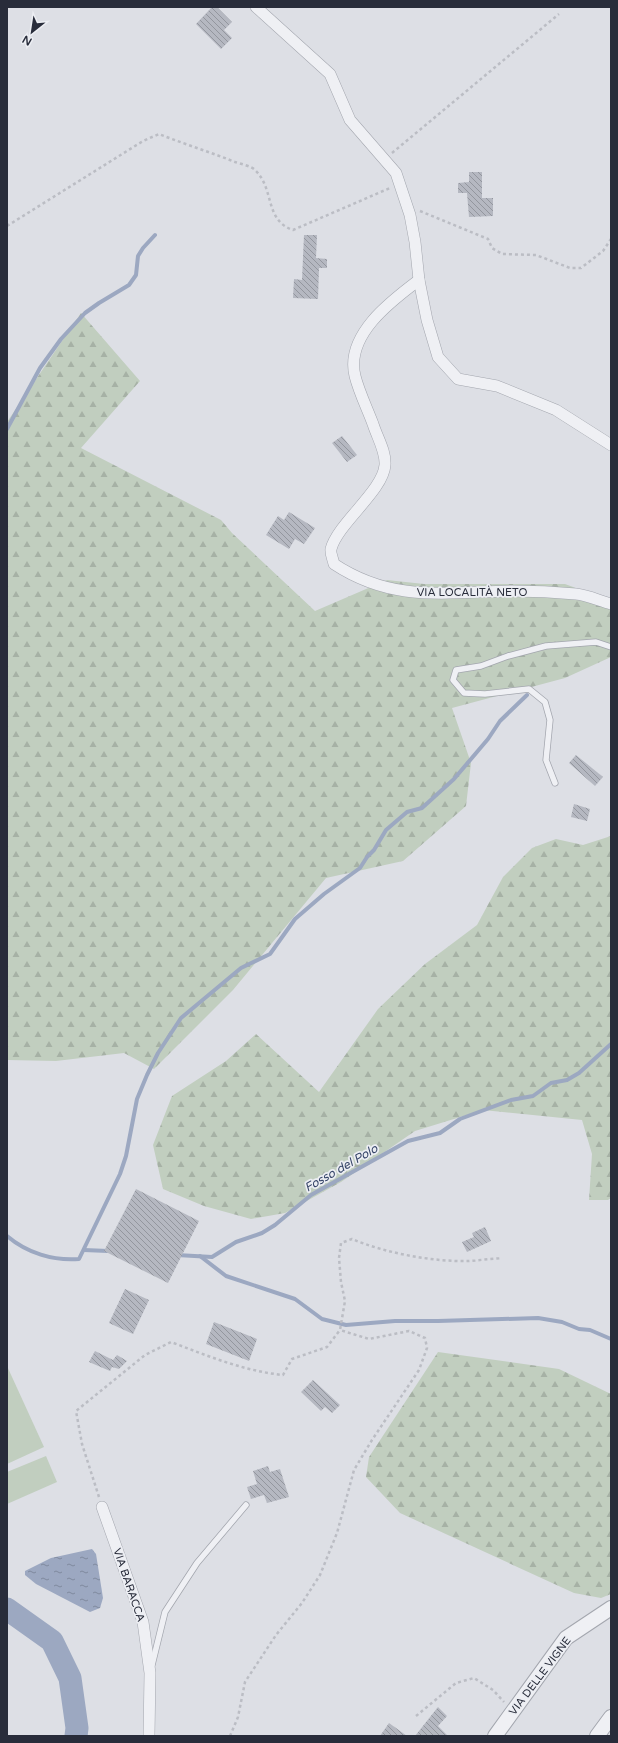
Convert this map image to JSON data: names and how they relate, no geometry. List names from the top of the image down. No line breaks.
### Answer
{"streets":{"street":["VIA LOCALITÀ NETO","VIA BARACCA","VIA DELLE VIGNE"]},"water":["Fosso del Polo"],"north":"bottom left"}
